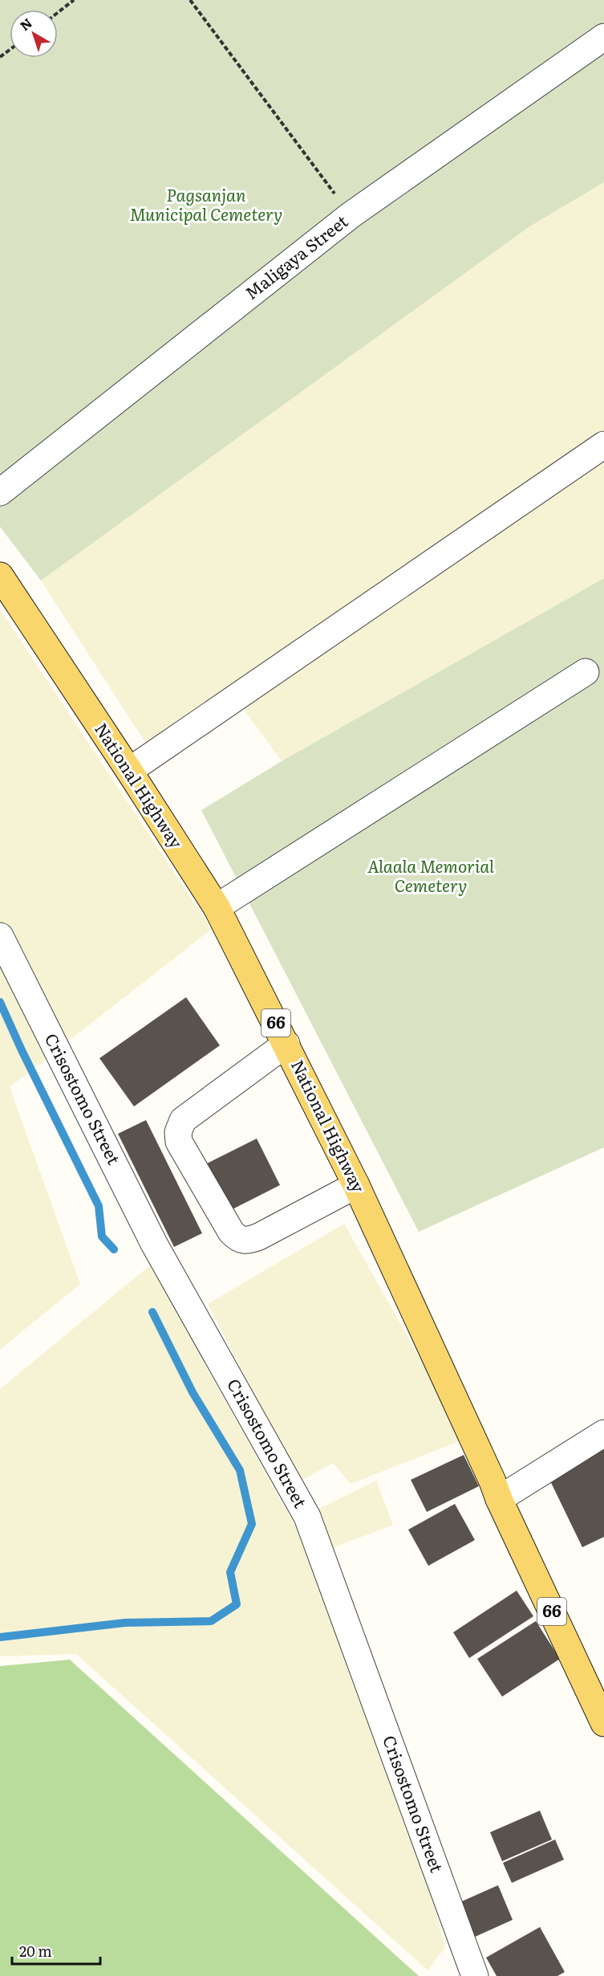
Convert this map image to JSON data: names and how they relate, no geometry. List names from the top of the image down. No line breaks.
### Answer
{"streets":{"main road":["National Highway","66"],"street":["Maligaya Street","Crisostomo Street"]},"crossings":[["National Highway","66"]],"parks":["Pagsanjan Municipal Cemetery","Alaala Memorial Cemetery"],"scale_bar":"20 m","north":"top left"}
